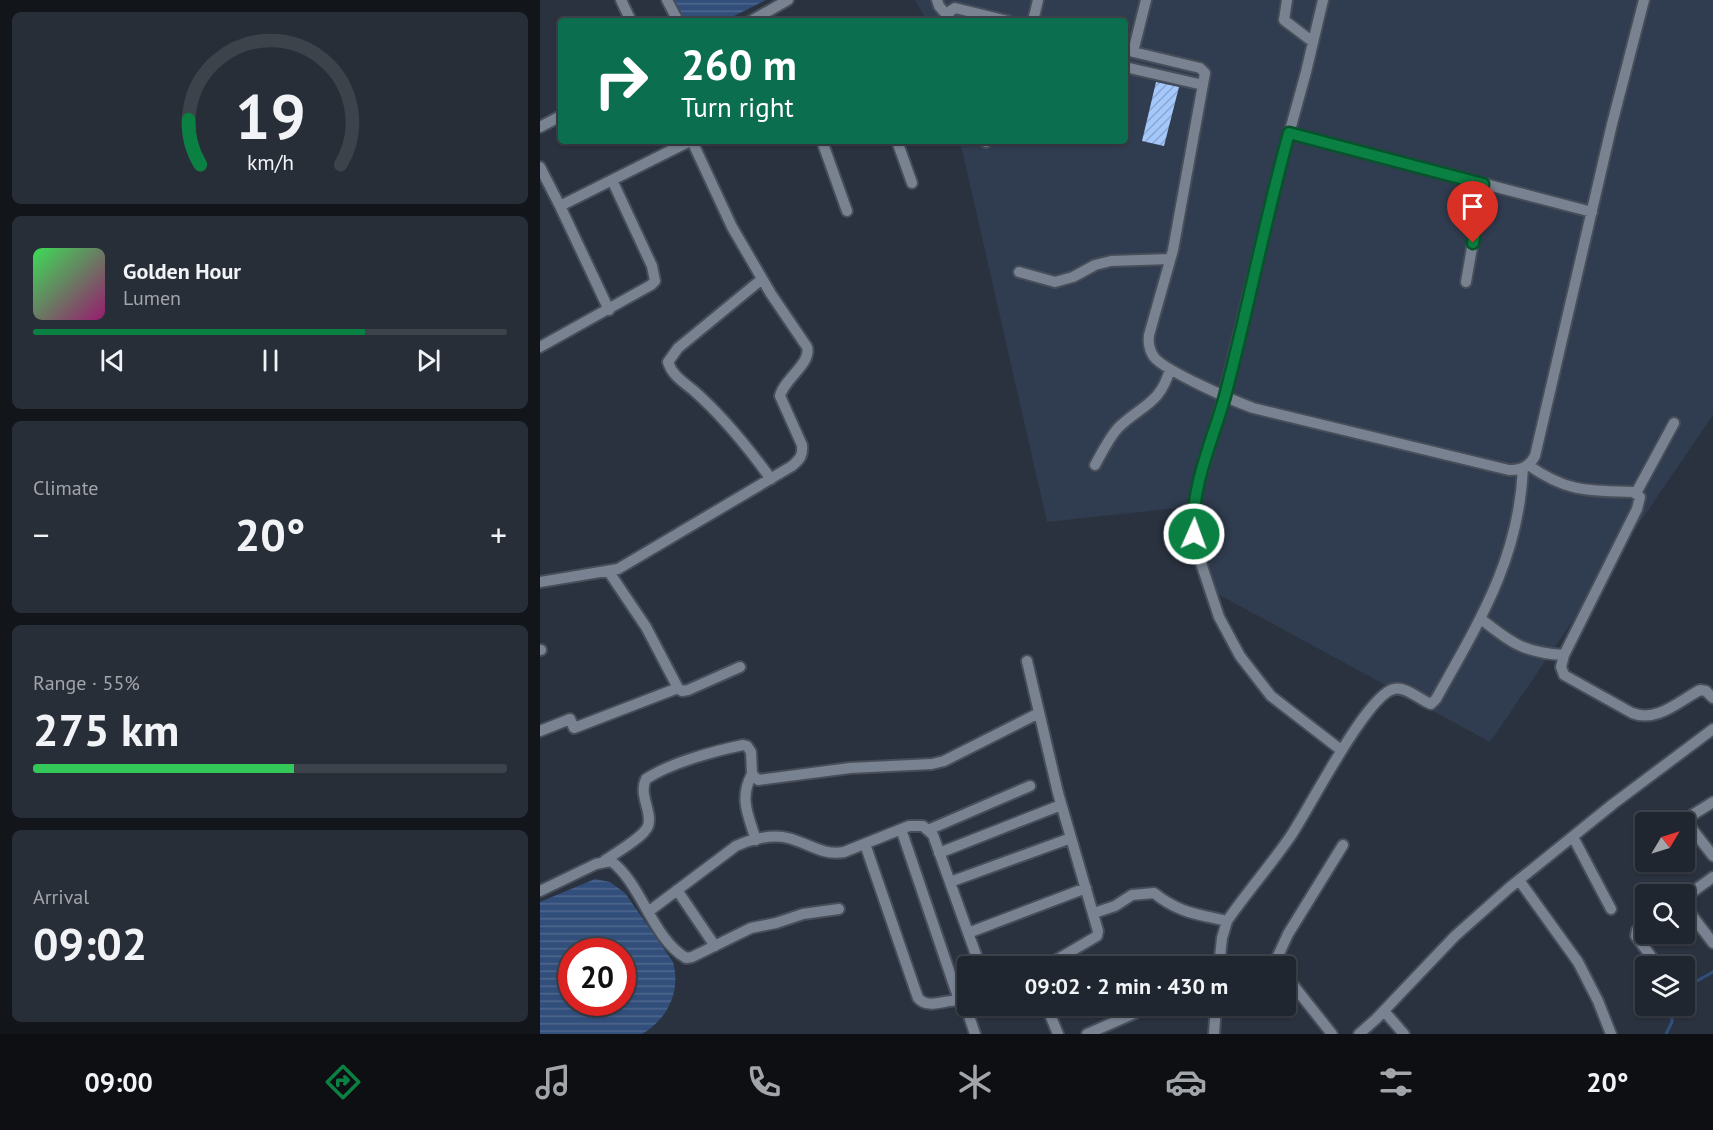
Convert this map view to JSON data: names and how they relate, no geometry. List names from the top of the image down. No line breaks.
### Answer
{"north":"top right","page":{"turn":["260 m","Turn right"],"song":["Golden Hour","Lumen"],"tile":["Climate",["Range · 55%","275 km"],["Arrival","09:02"]],"heat":["−","20°","+"],"limit":"20","trip":"09:02 · 2 min · 430 m","tabs":["09:00","20°"],"gauge":["19","km/h"]}}
